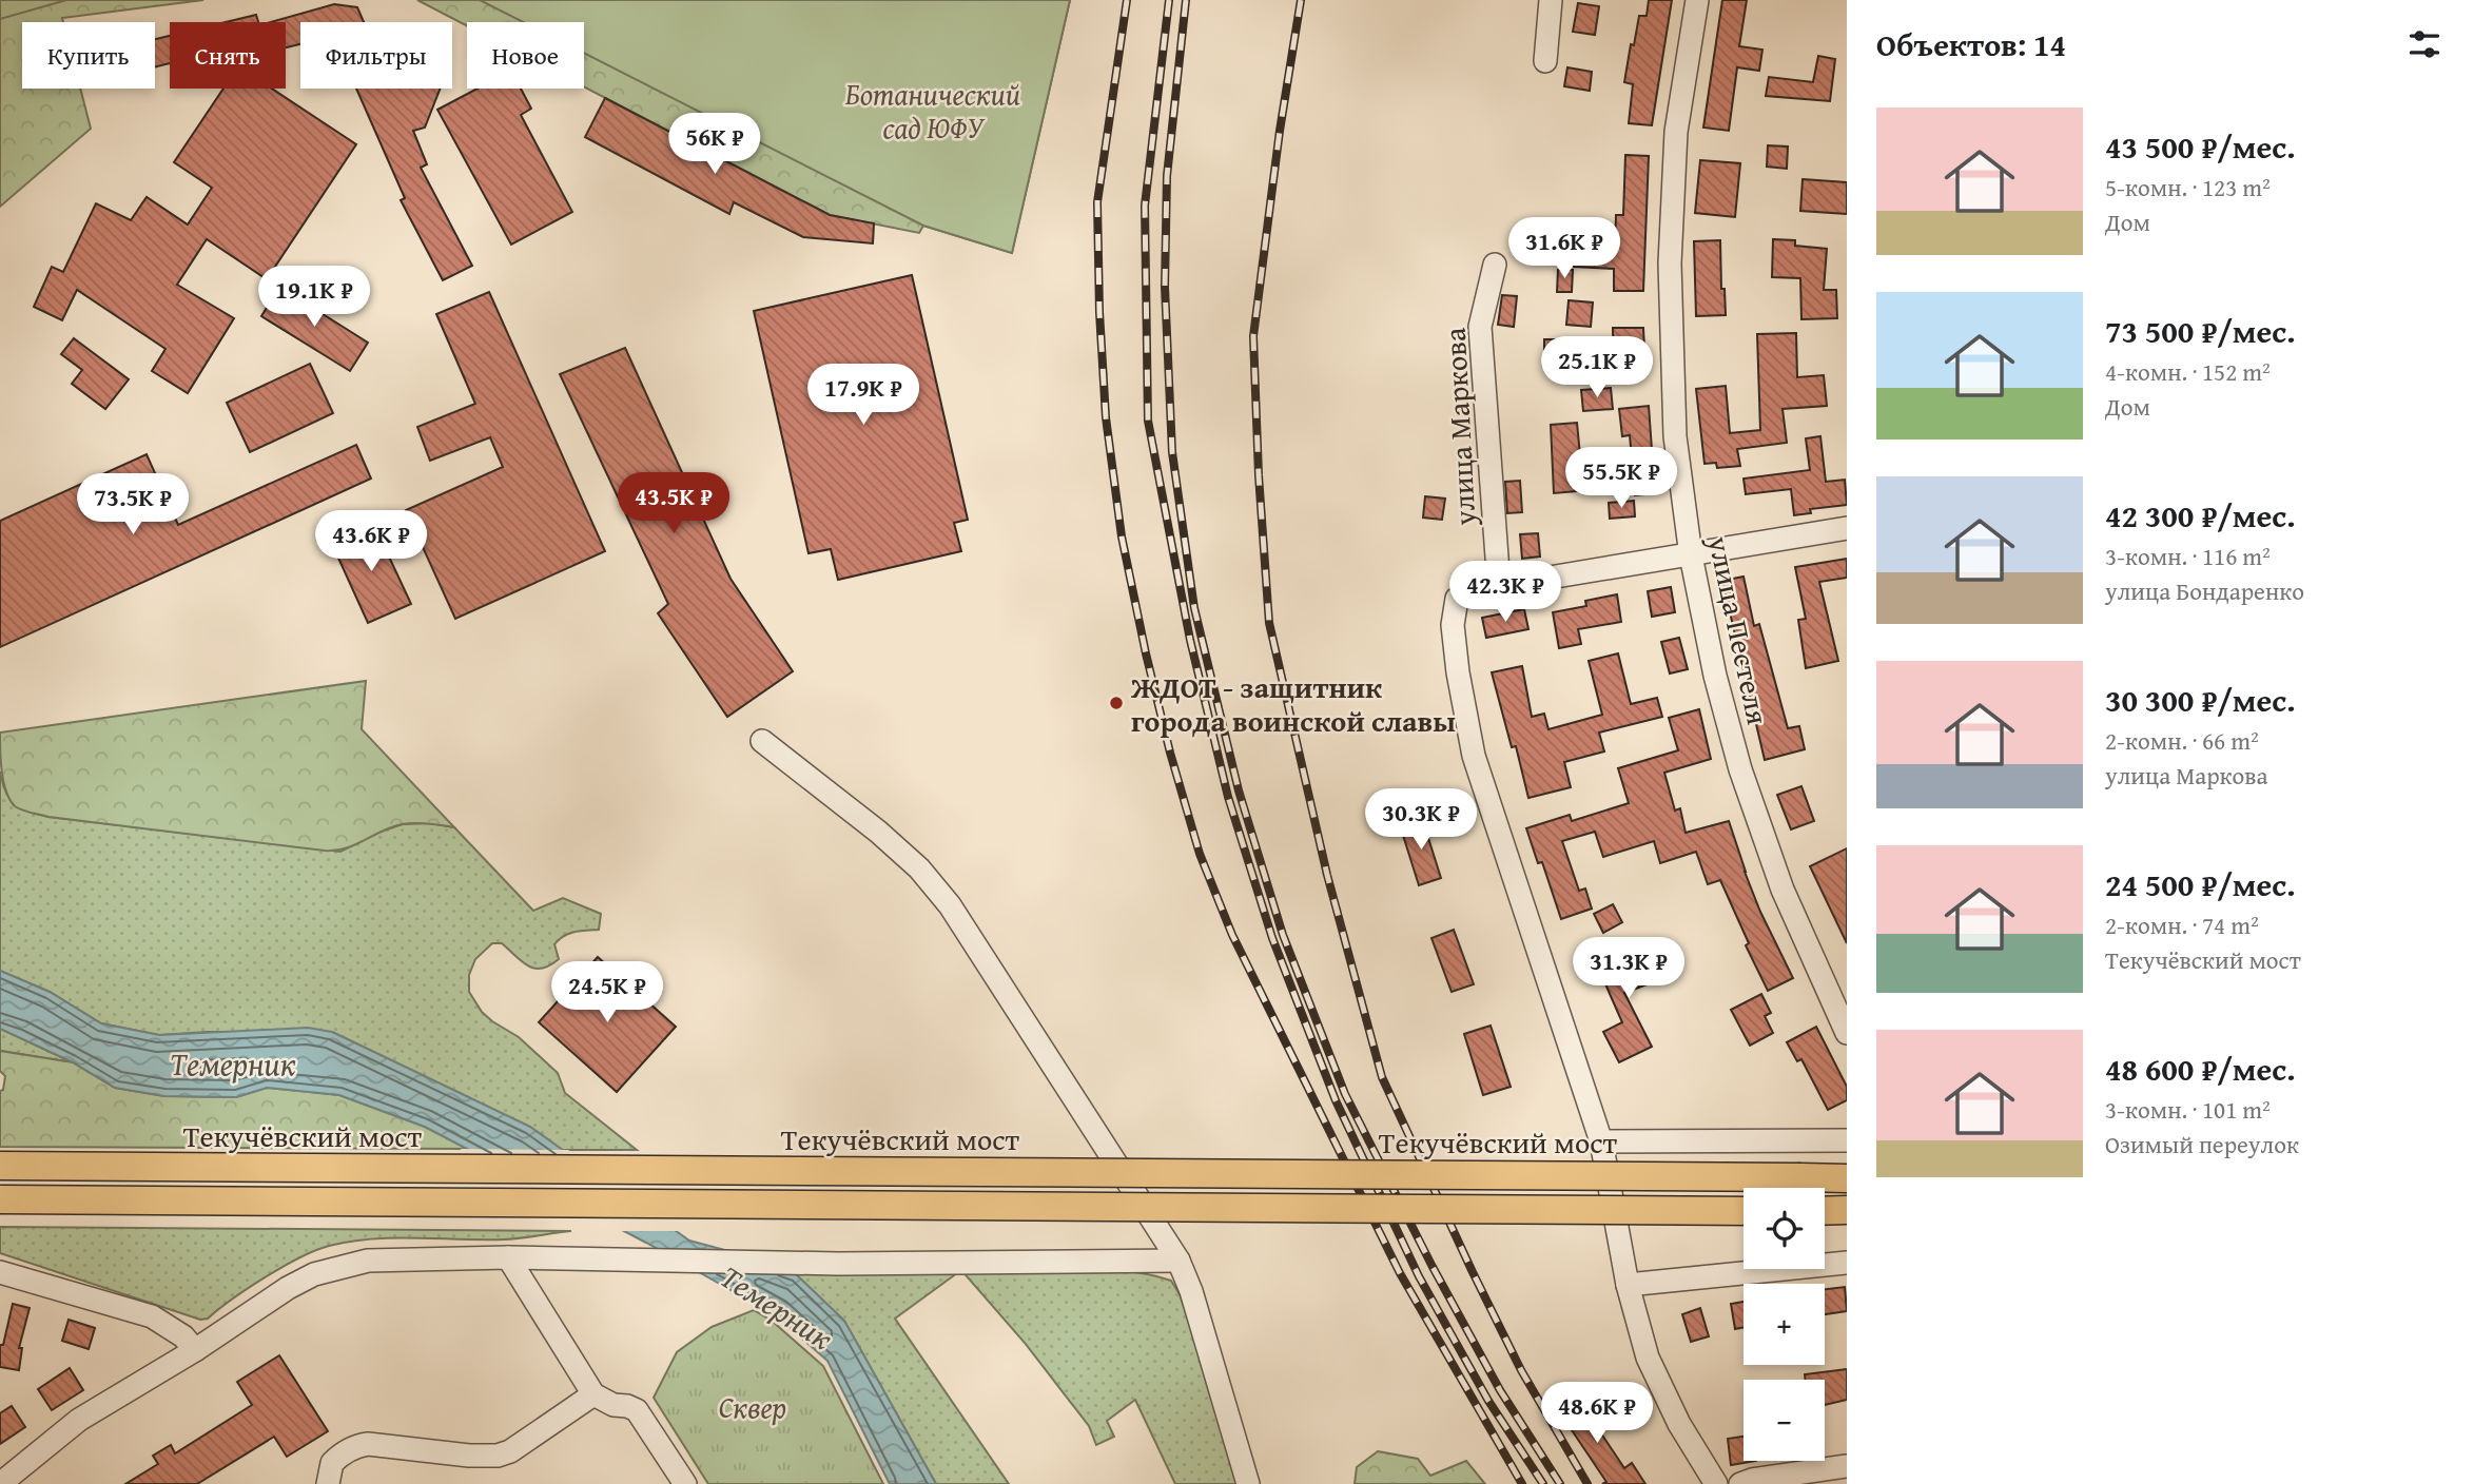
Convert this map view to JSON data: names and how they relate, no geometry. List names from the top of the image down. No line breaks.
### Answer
{"streets":{"main road":["Текучёвский мост"],"street":["улица Маркова","улица Пестеля"]},"water":["Темерник"],"parks":["Ботанический сад ЮФУ","Сквер"],"places":["ЖДОТ - защитник города воинской славы"],"page":{"heading":"Объектов: 14","chip":["Купить","Снять","Фильтры","Новое"],"list":[{"name":"43 500 ₽/мес.","note":"5-комн. · 123 m² · Дом"},{"name":"73 500 ₽/мес.","note":"4-комн. · 152 m² · Дом"},{"name":"42 300 ₽/мес.","note":"3-комн. · 116 m² · улица Бондаренко"},{"name":"30 300 ₽/мес.","note":"2-комн. · 66 m² · улица Маркова"},{"name":"24 500 ₽/мес.","note":"2-комн. · 74 m² · Текучёвский мост"},{"name":"48 600 ₽/мес.","note":"3-комн. · 101 m² · Озимый переулок"}],"price":["56K ₽","31.6K ₽","19.1K ₽","25.1K ₽","17.9K ₽","55.5K ₽","43.5K ₽","73.5K ₽","43.6K ₽","42.3K ₽","30.3K ₽","31.3K ₽","24.5K ₽","48.6K ₽"],"map_buttons":["+","−"]}}
